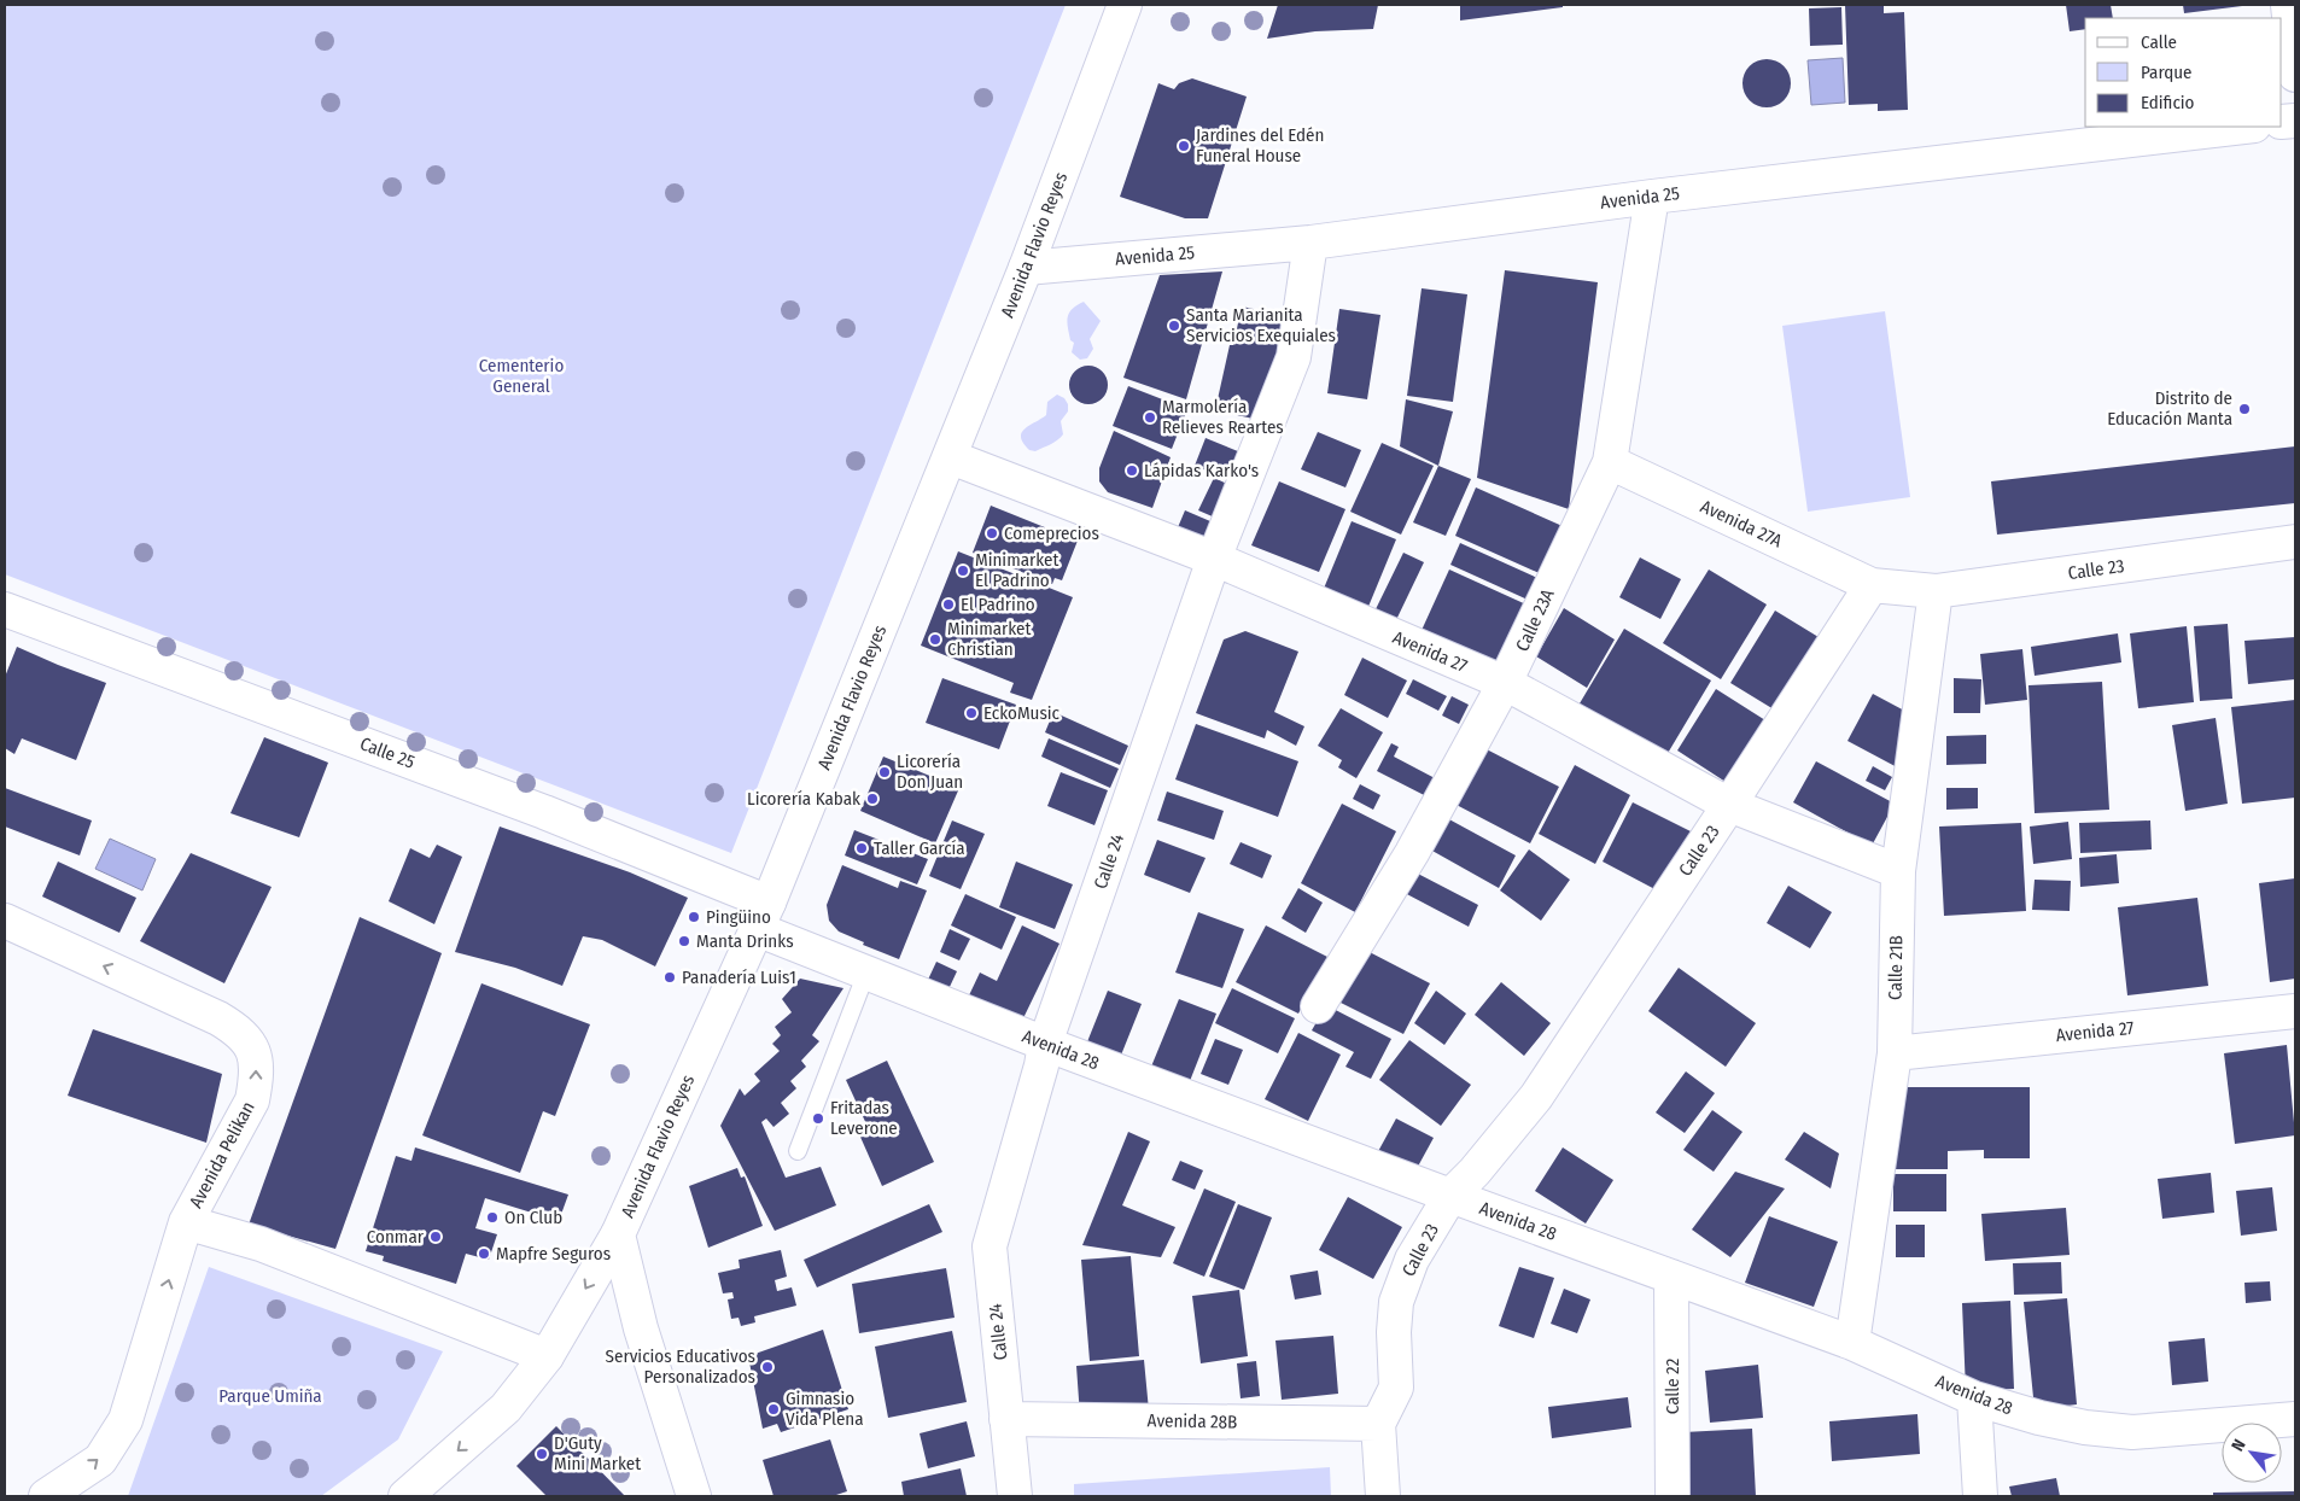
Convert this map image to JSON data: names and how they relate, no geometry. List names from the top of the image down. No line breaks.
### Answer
{"streets":{"street":["Avenida 25","Avenida Flavio Reyes","Avenida 27A","Calle 23","Calle 23A","Avenida 27","Calle 25","Calle 24","Calle 21B","Avenida 28","Avenida Pelikan","Calle 22","Avenida 28B"]},"crossings":[["Avenida 25","Avenida Flavio Reyes"],["Avenida 25","Calle 23A"],["Avenida 25","Calle 24"],["Avenida Flavio Reyes","Avenida 27"],["Avenida Flavio Reyes","Calle 25"],["Avenida Flavio Reyes","Avenida 28"],["Avenida 27A","Calle 23"],["Avenida 27A","Calle 23A"],["Calle 23","Avenida 27"],["Calle 23","Calle 21B"],["Calle 23","Avenida 28"],["Calle 23","Avenida 28B"],["Calle 23A","Avenida 27"],["Avenida 27","Calle 24"],["Avenida 27","Calle 21B"],["Calle 25","Avenida 28"],["Calle 24","Avenida 28"],["Calle 24","Avenida 28B"],["Calle 21B","Avenida 28"],["Avenida 28","Calle 22"]],"parks":["Cementerio General","Parque Umiña"],"places":["Jardines del Edén Funeral House","Santa Marianita Servicios Exequiales","Distrito de Educación Manta","Marmolería Relieves Reartes","Lápidas Karko's","Comeprecios","Minimarket El Padrino","El Padrino","Minimarket Christian","EckoMusic","Licorería Don Juan","Licorería Kabak","Taller García","Pingüino","Manta Drinks","Panadería Luis1","Fritadas Leverone","On Club","Conmar","Mapfre Seguros","Servicios Educativos Personalizados","Gimnasio Vida Plena","D'Guty Mini Market"],"legend":["Calle","Parque","Edificio"],"north":"top left"}
